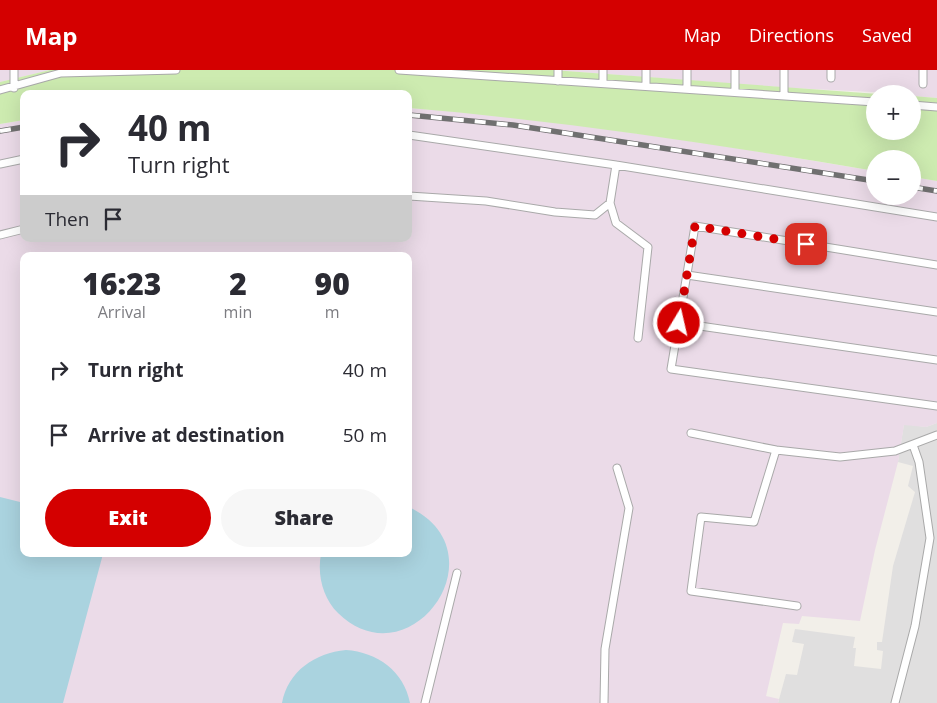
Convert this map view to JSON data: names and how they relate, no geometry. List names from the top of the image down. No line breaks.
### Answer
{"page":{"header":"Map","nav":["Map","Directions","Saved"],"map_buttons":["+","−"],"turn":["40 m","Turn right"],"then":"Then","eta":["16:23","Arrival","2","min","90","m"],"list":[{"name":"Turn right","value":"40 m"},{"name":"Arrive at destination","value":"50 m"}],"buttons":["Exit","Share"]}}
